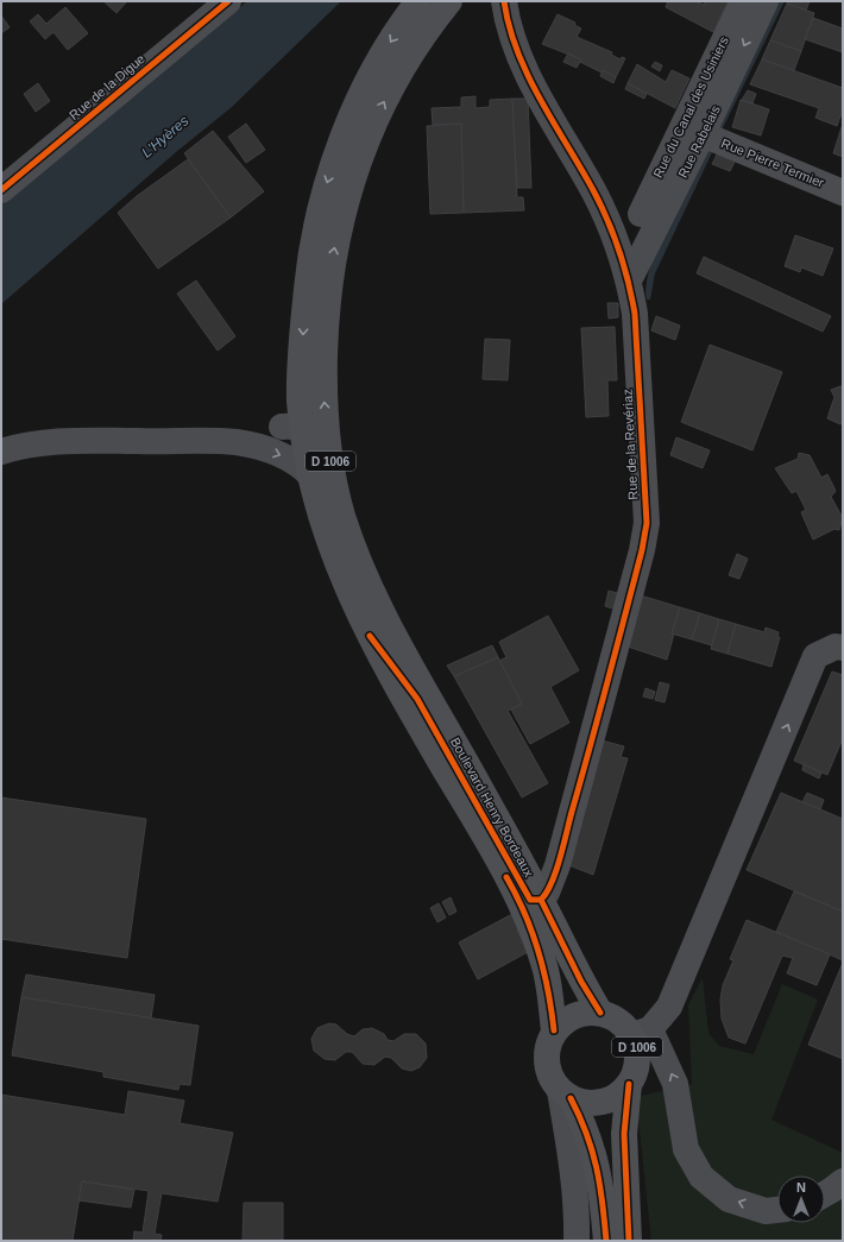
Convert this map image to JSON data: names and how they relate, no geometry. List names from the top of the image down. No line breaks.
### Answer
{"streets":{"main road":["D 1006","Boulevard Henry Bordeaux"],"street":["Rue de la Digue","Rue du Canal des Usiniers","Rue Rabelais","Rue Pierre Termier","Rue de la Revériaz"]},"crossings":[["Rue Rabelais","Rue Pierre Termier"],["Rue Rabelais","Rue de la Revériaz"],["Rue de la Revériaz","Boulevard Henry Bordeaux"],["D 1006","Boulevard Henry Bordeaux"]],"one_way":["Rue Rabelais"],"water":["L'Hyères"],"north":"top"}
